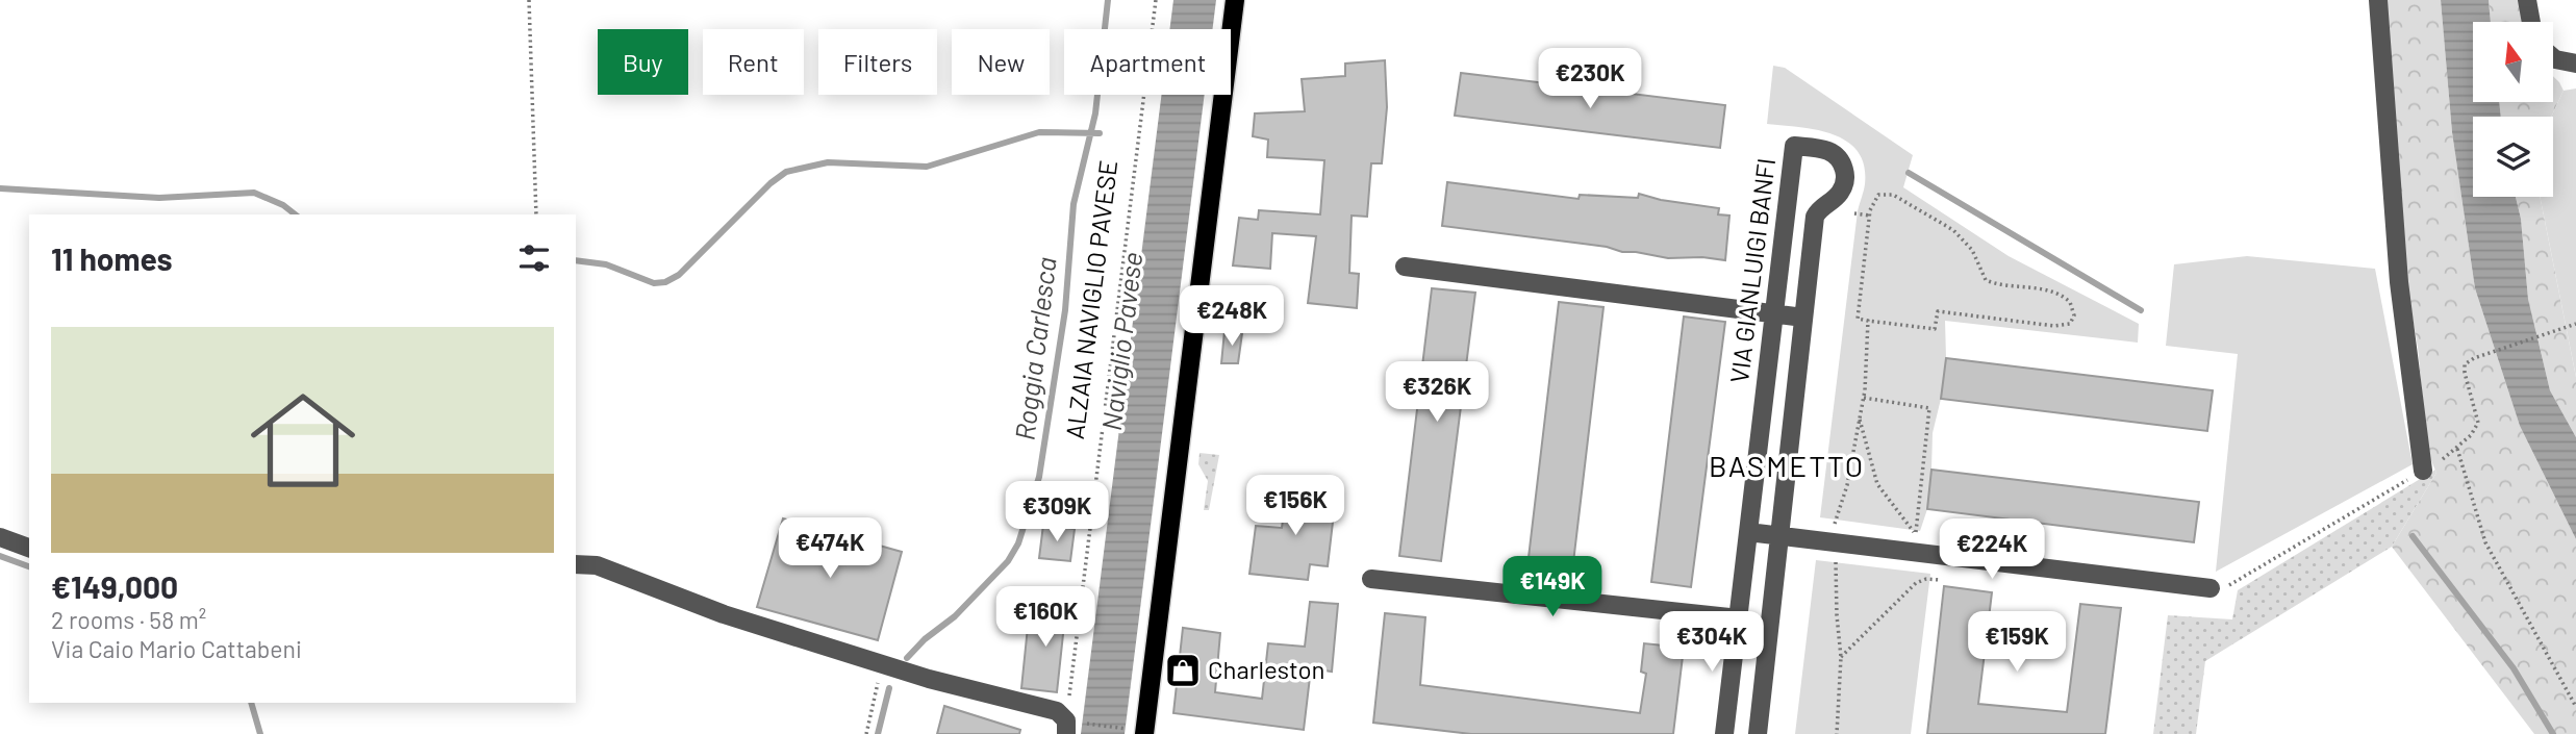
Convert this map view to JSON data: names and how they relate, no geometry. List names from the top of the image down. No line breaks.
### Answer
{"streets":{"street":["VIA GIANLUIGI BANFI"],"path":["ALZAIA NAVIGLIO PAVESE"]},"districts":["BASMETTO"],"water":["Naviglio Pavese","Roggia Carlesca"],"places":{"shop":["Charleston"]},"north":"top","page":{"chip":["Buy","Rent","Filters","New","Apartment"],"price":["€230K","€248K","€326K","€156K","€309K","€474K","€224K","€149K","€160K","€304K","€159K"],"heading":"11 homes","list":[{"name":"€149,000","note":"2 rooms · 58 m² · Via Caio Mario Cattabeni"}]}}
